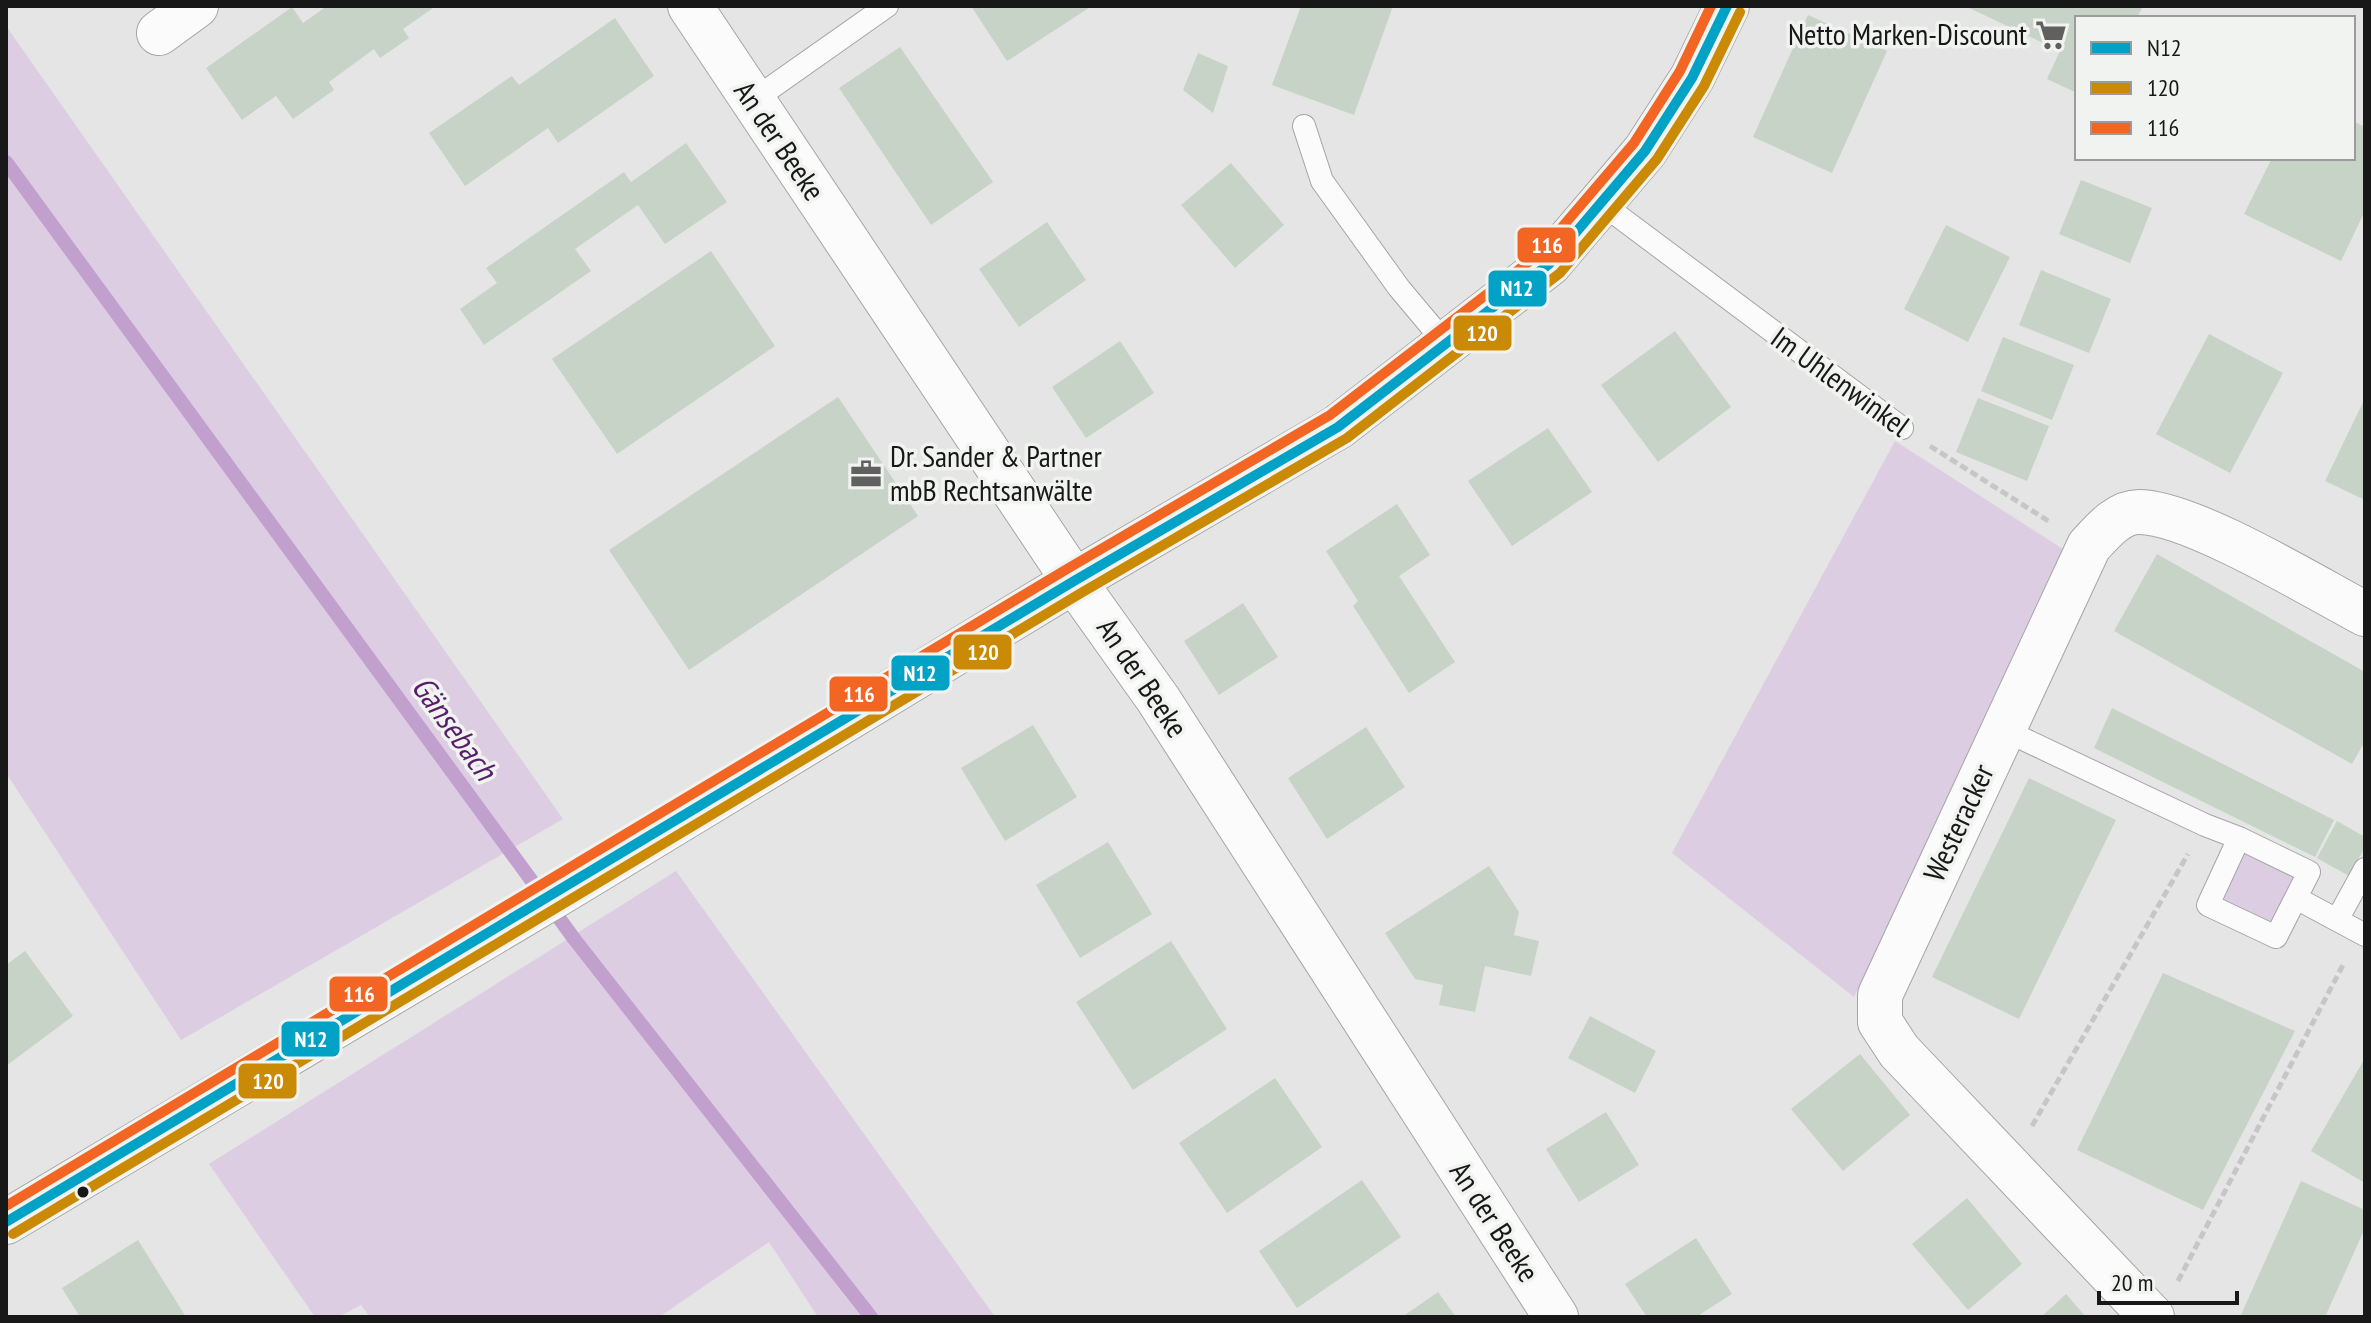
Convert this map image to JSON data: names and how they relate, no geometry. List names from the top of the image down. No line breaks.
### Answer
{"streets":{"street":["An der Beeke","Westeracker"],"lane":["Im Uhlenwinkel"]},"crossings":[["Im Uhlenwinkel","Westeracker"]],"water":["Gänsebach"],"places":{"supermarket":["Netto Marken-Discount"],"office":["Dr. Sander & Partner mbB Rechtsanwälte"]},"lines":["transit line N12","transit line 116","transit line 120"],"legend":["N12","120","116"],"scale_bar":"20 m"}
